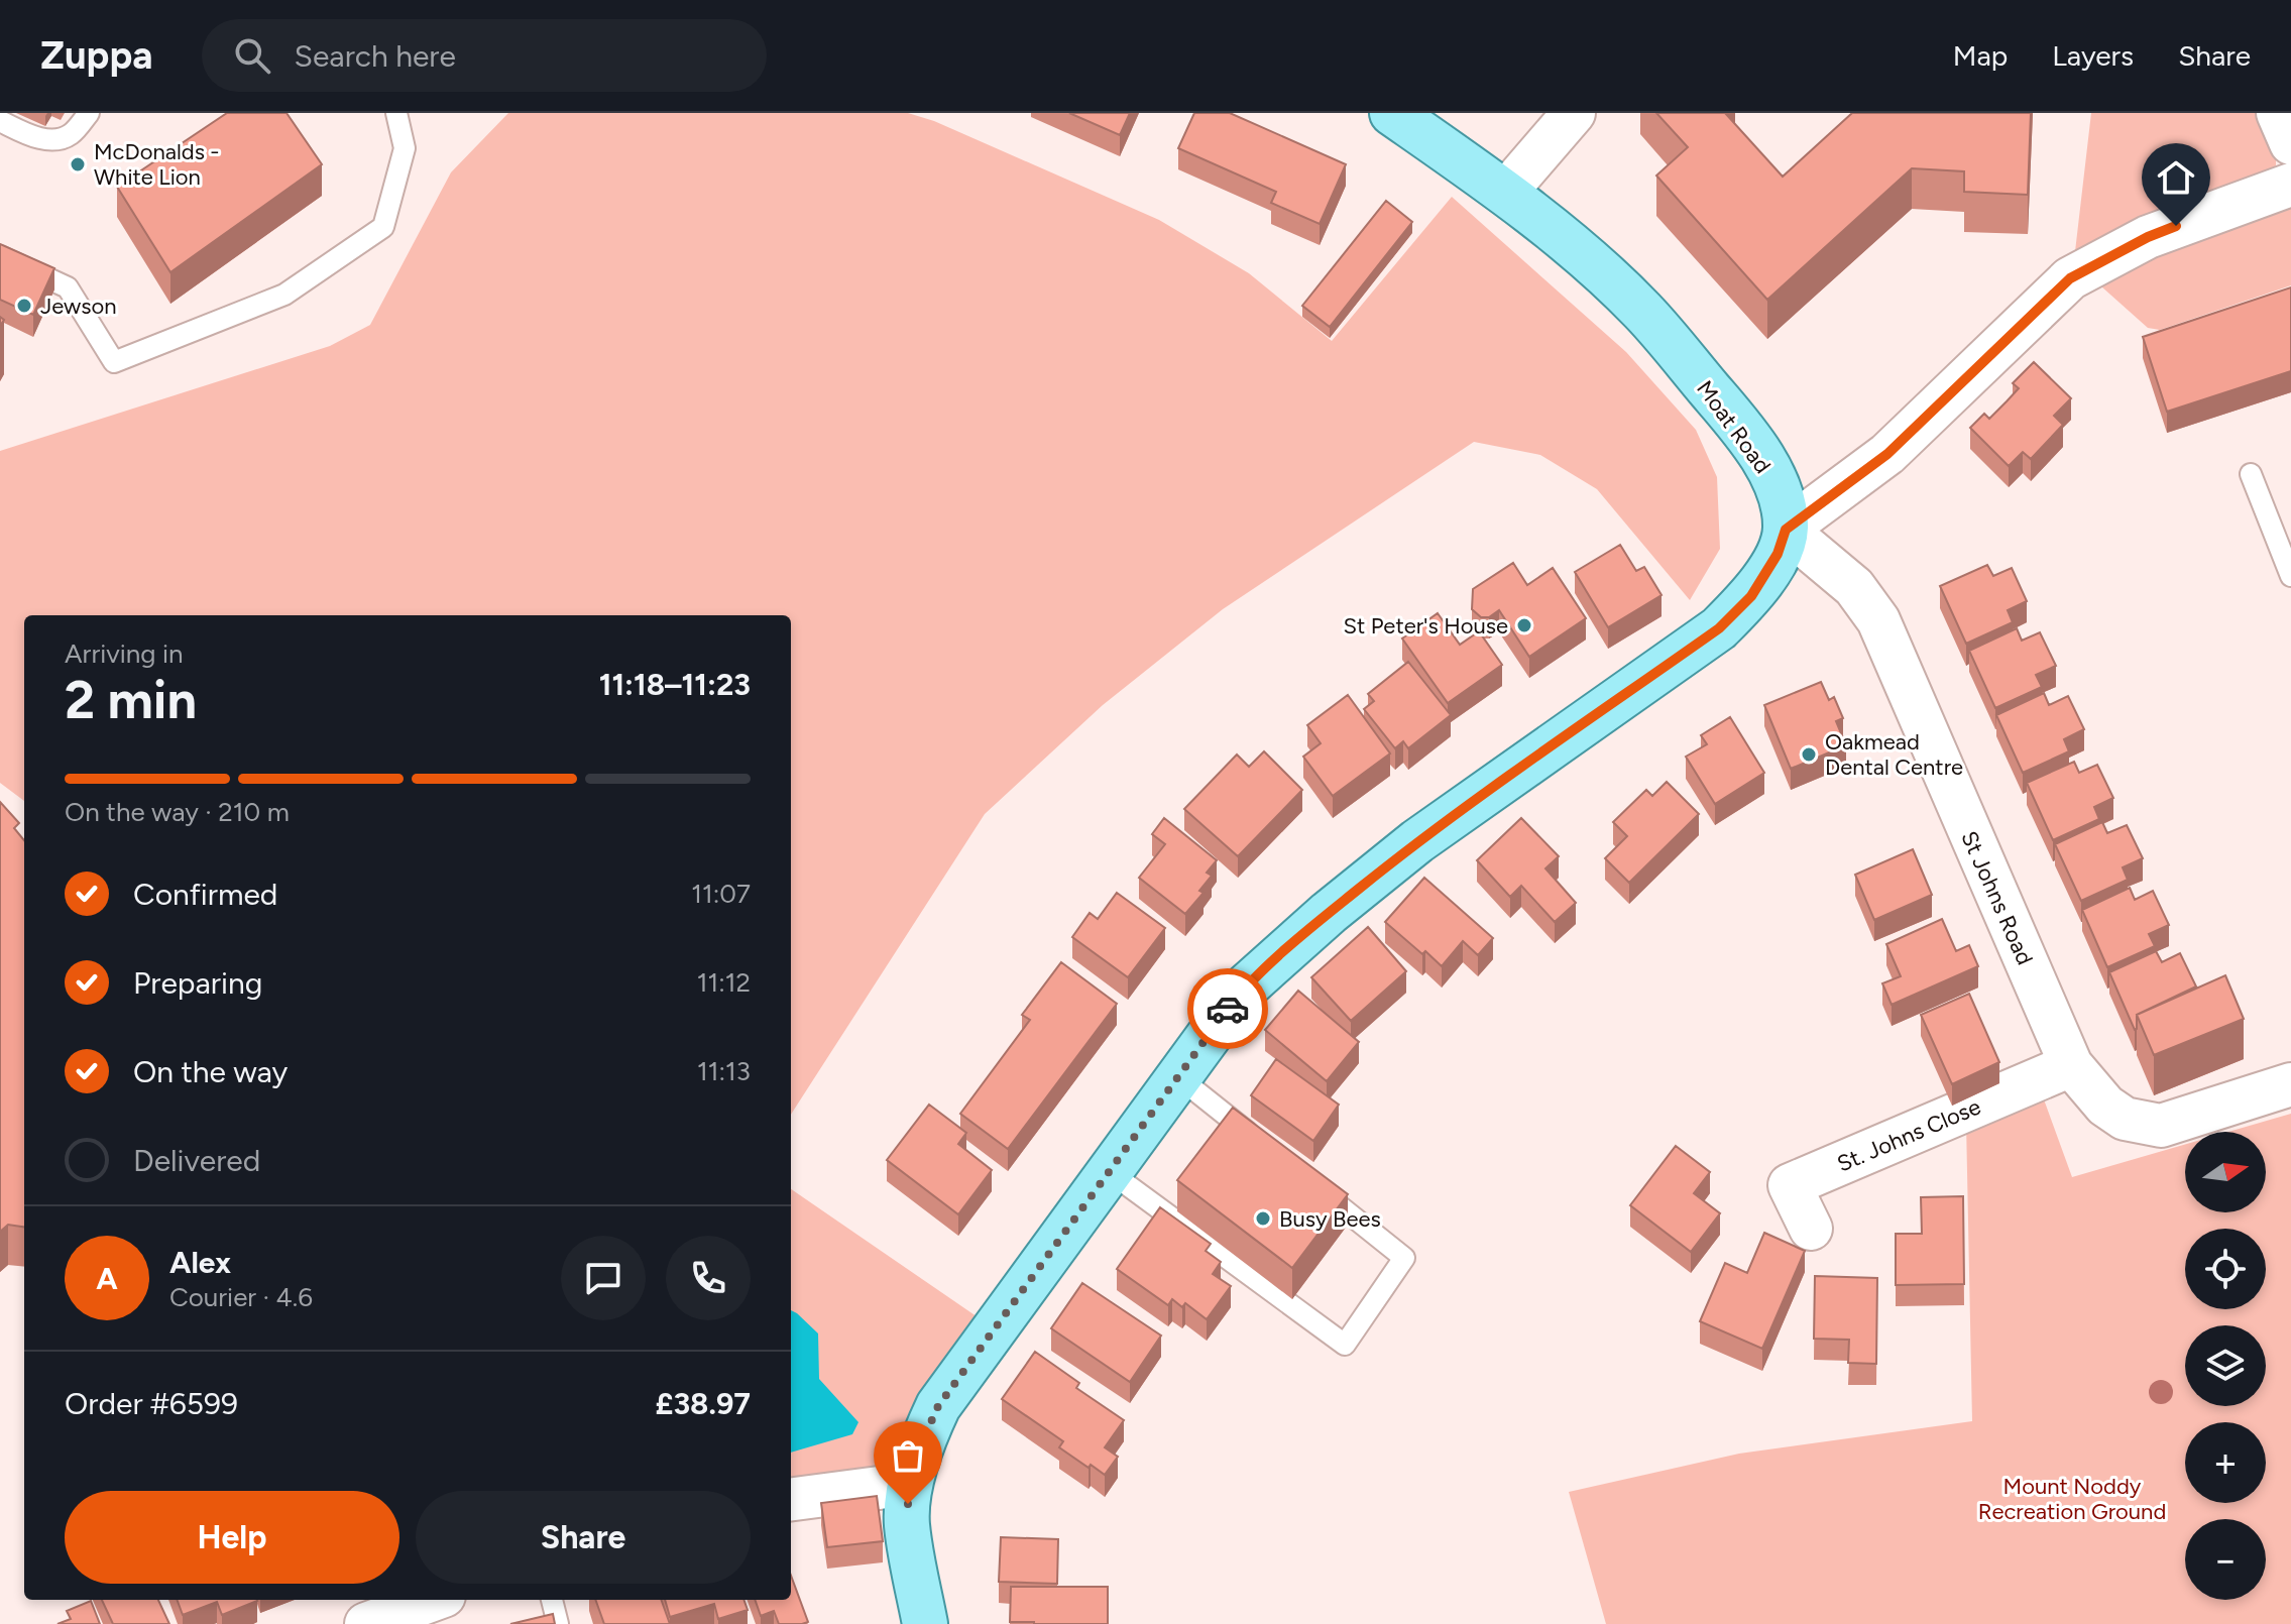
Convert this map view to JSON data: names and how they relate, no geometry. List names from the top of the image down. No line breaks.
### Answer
{"streets":{"main road":["Moat Road"],"street":["St Johns Road","St. Johns Close"]},"crossings":[["Moat Road","St Johns Road"],["St Johns Road","St. Johns Close"]],"parks":["Mount Noddy Recreation Ground"],"places":["McDonalds - White Lion","Jewson","St Peter's House","Oakmead Dental Centre","Busy Bees"],"north":"right","page":{"header":"Zuppa","search":"Search here","nav":["Map","Layers","Share"],"heading":["2 min","Arriving in","11:18–11:23"],"panel":["Alex","Courier · 4.6","Order #6599","£38.97"],"bar":"On the way · 210 m","list":[["Confirmed","11:07"],["Preparing","11:12"],["On the way","11:13"],"Delivered"],"map_buttons":["+","−"],"round":"A","buttons":["Help","Share"]}}
